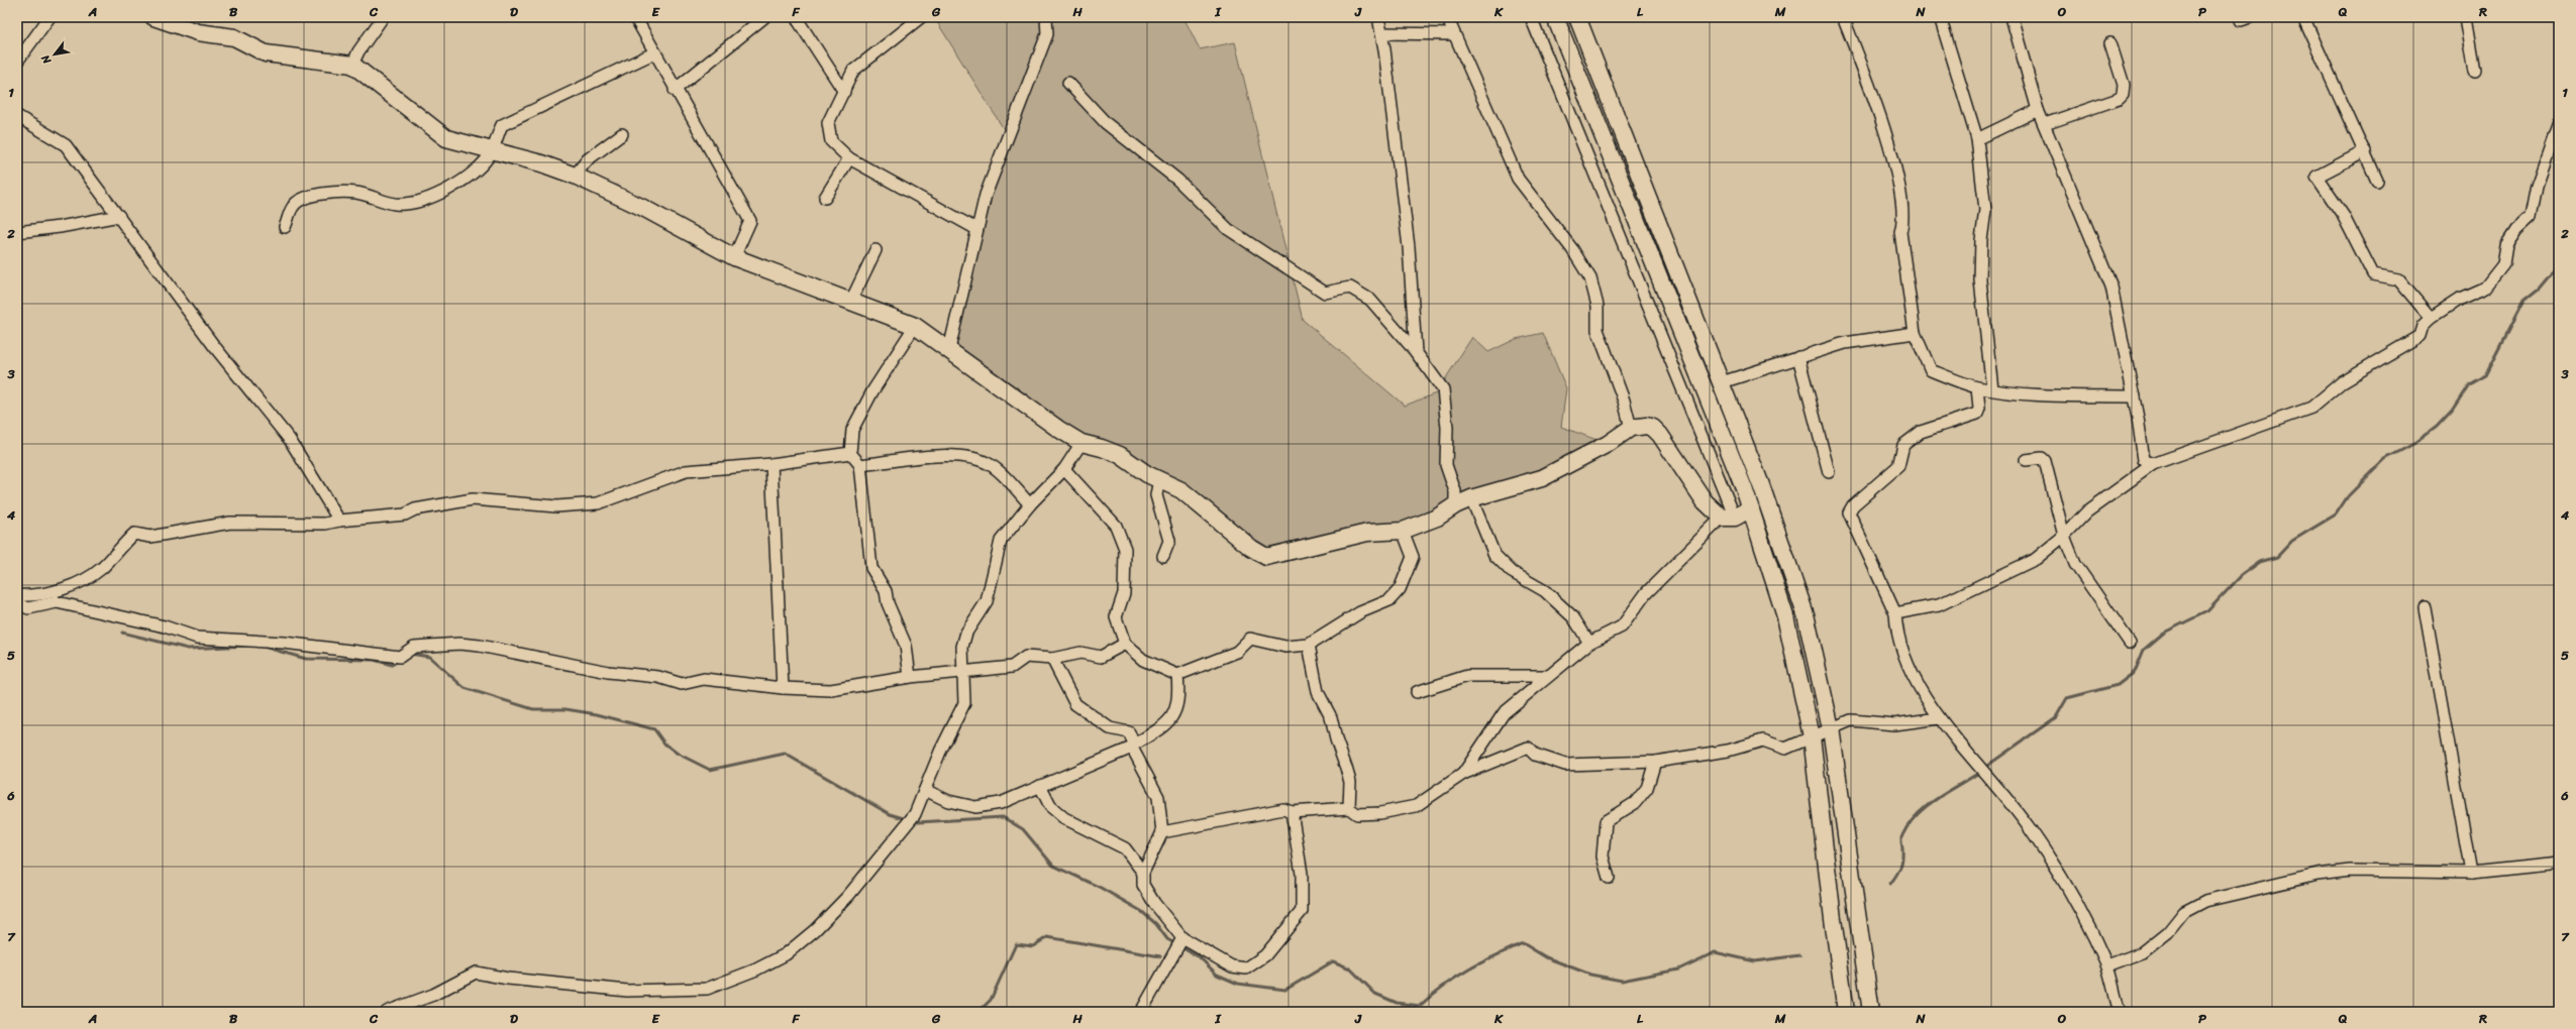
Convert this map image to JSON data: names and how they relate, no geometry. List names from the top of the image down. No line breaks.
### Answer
{"north":"bottom left","grid":{"columns":["A","B","C","D","E","F","G","H","I","J","K","L","M","N","O","P","Q","R"],"rows":["1","2","3","4","5","6","7"]}}
